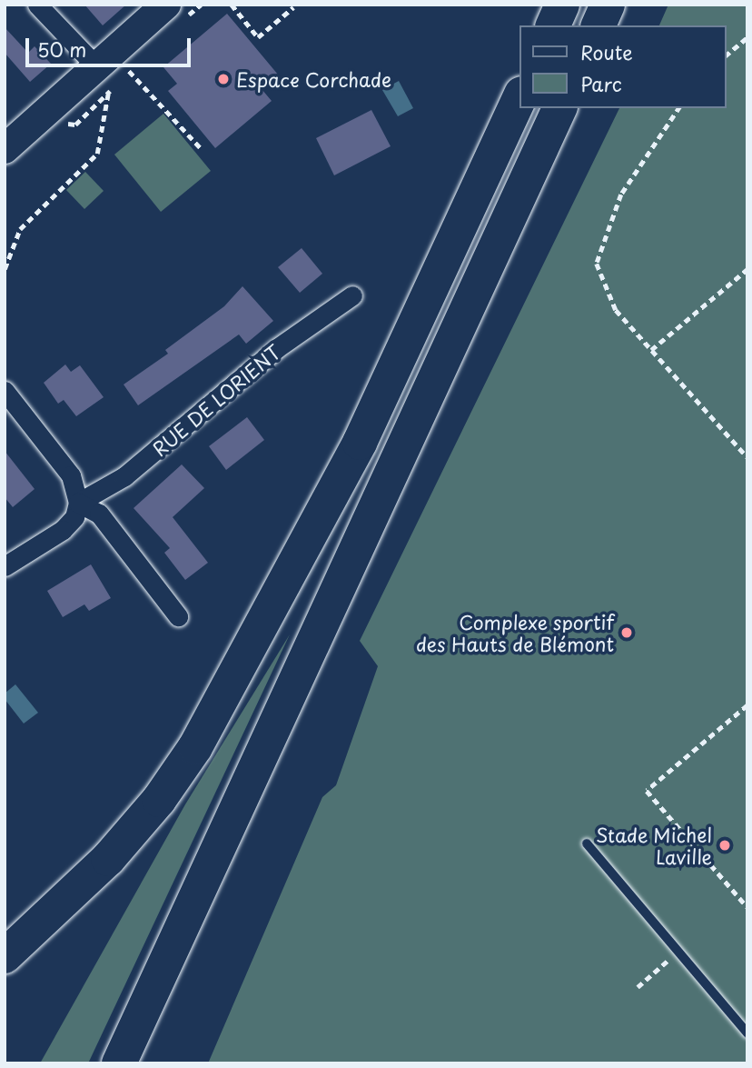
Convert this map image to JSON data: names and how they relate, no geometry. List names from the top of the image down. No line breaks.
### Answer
{"streets":{"street":["RUE DE LORIENT"]},"places":["Espace Corchade","Complexe sportif des Hauts de Blémont","Stade Michel Laville"],"legend":["Route","Parc"],"scale_bar":"50 m"}
